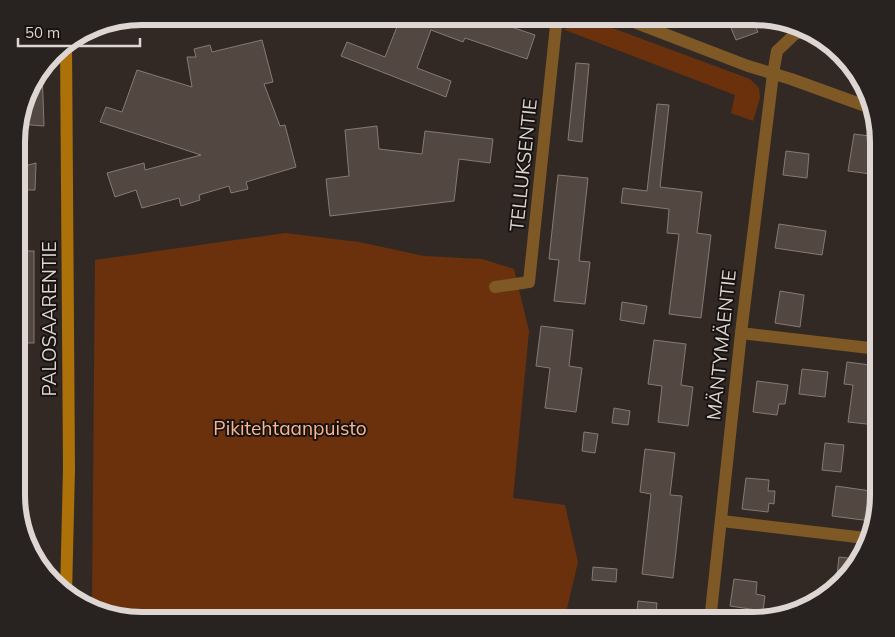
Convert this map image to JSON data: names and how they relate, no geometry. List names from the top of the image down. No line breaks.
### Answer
{"streets":{"main road":["PALOSAARENTIE"],"street":["TELLUKSENTIE","MÄNTYMÄENTIE"]},"parks":["Pikitehtaanpuisto"],"scale_bar":"50 m"}
